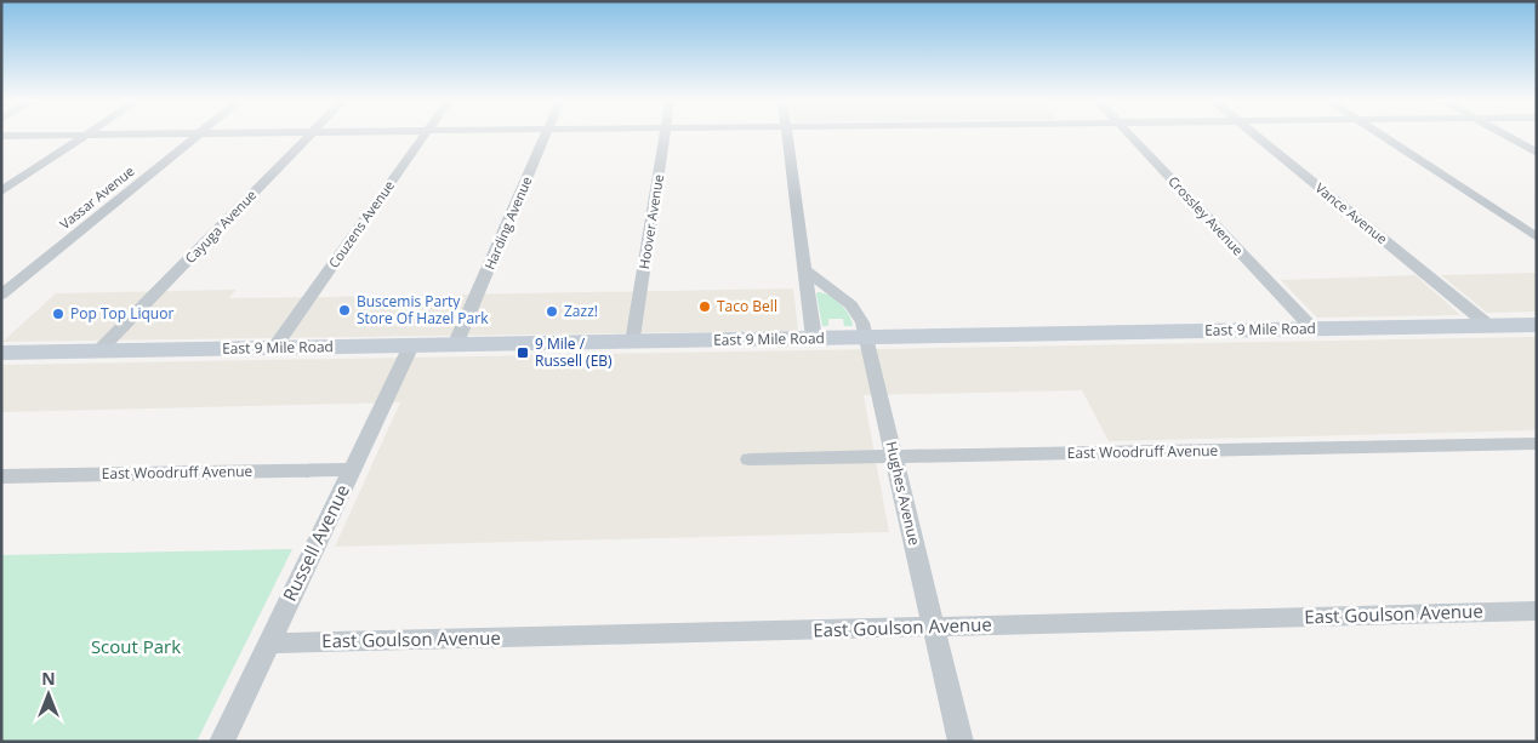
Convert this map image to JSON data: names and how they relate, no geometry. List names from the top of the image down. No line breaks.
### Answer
{"streets":{"main road":["East 9 Mile Road"],"street":["Vassar Avenue","Vance Avenue","Crossley Avenue","Hoover Avenue","Harding Avenue","Couzens Avenue","Cayuga Avenue","East Woodruff Avenue","Hughes Avenue","Russell Avenue","East Goulson Avenue"]},"crossings":[["Vance Avenue","East 9 Mile Road"],["Crossley Avenue","East 9 Mile Road"],["Hoover Avenue","East 9 Mile Road"],["Harding Avenue","East 9 Mile Road"],["Couzens Avenue","East 9 Mile Road"],["Cayuga Avenue","East 9 Mile Road"],["East 9 Mile Road","Hughes Avenue"],["East 9 Mile Road","Russell Avenue"],["East Woodruff Avenue","Hughes Avenue"],["East Woodruff Avenue","Russell Avenue"],["Hughes Avenue","East Goulson Avenue"],["Russell Avenue","East Goulson Avenue"]],"parks":["Scout Park"],"places":{"other":["Taco Bell","Buscemis Party Store Of Hazel Park","Zazz!","Pop Top Liquor"],"transit":["9 Mile / Russell (EB)"]},"north":"top"}
